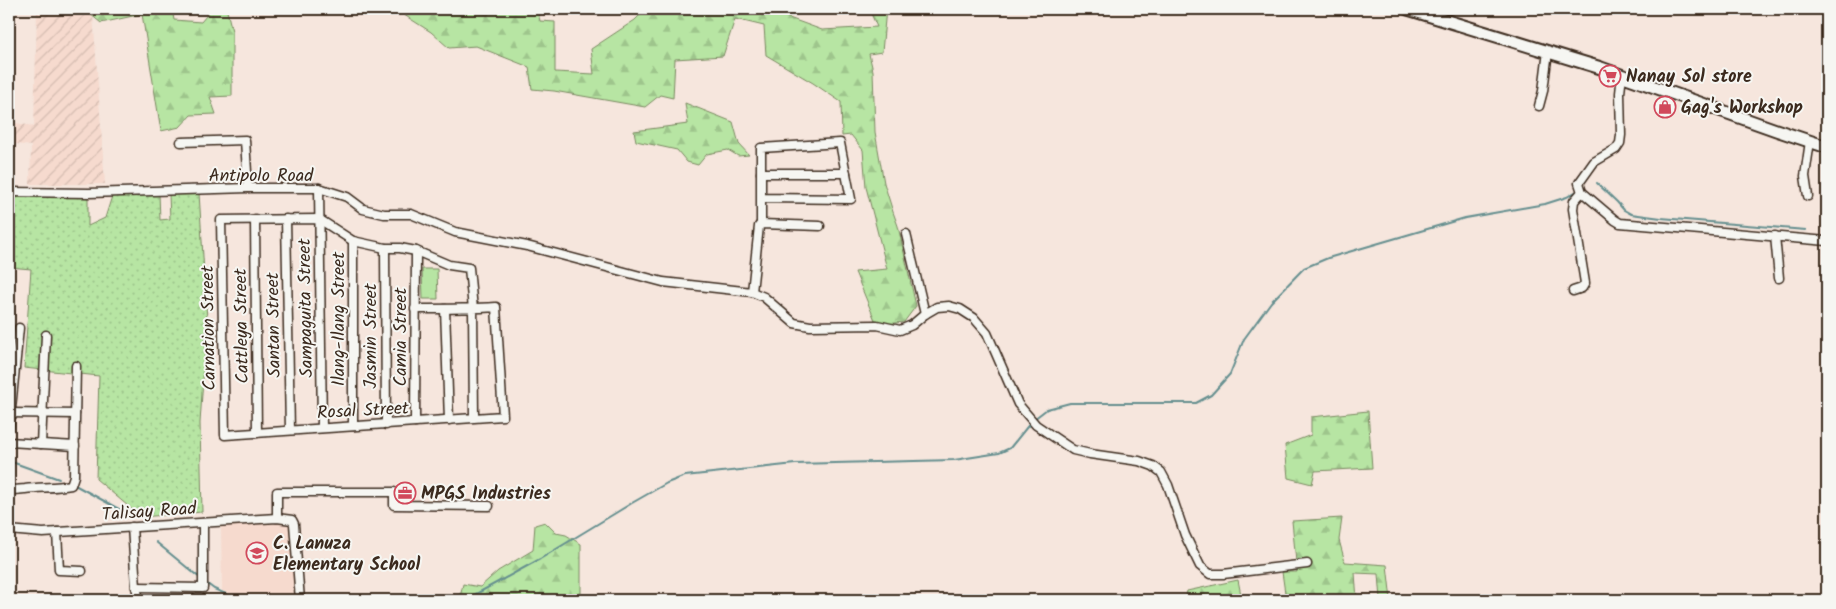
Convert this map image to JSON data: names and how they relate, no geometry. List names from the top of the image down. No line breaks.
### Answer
{"streets":{"street":["Antipolo Road","Sampaguita Street","Ilang-Ilang Street","Santan Street","Cattleya Street","Carnation Street","Jasmin Street","Camia Street","Rosal Street","Talisay Road"]},"crossings":[["Antipolo Road","Sampaguita Street"],["Sampaguita Street","Rosal Street"],["Ilang-Ilang Street","Rosal Street"],["Santan Street","Rosal Street"],["Cattleya Street","Carnation Street"],["Cattleya Street","Rosal Street"],["Carnation Street","Rosal Street"],["Jasmin Street","Rosal Street"],["Camia Street","Rosal Street"]],"places":{"supermarket":["Nanay Sol store"],"shop":["Gag's Workshop"],"office":["MPGS Industries"],"school or university":["C. Lanuza Elementary School"]}}
